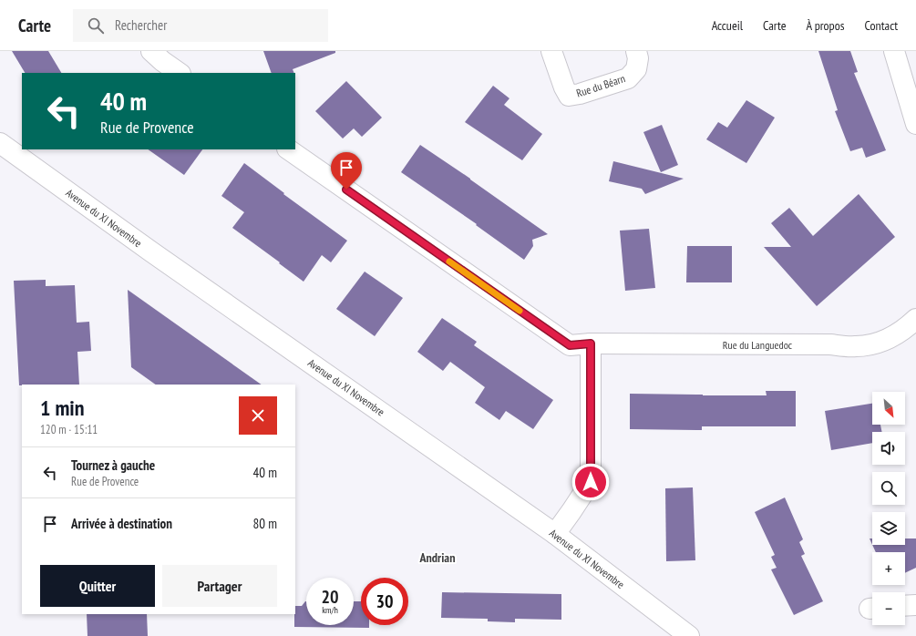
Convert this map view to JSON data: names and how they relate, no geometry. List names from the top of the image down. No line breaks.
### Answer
{"streets":{"street":["Rue du Béarn","Avenue du XI Novembre","Rue du Languedoc"]},"districts":["Andrian"],"north":"bottom right","page":{"header":"Carte","search":"Rechercher","nav":["Accueil","Carte","À propos","Contact"],"turn":["40 m","Rue de Provence"],"heading":["1 min","120 m · 15:11"],"map_buttons":["+","−"],"list":[{"name":"Tournez à gauche","note":"Rue de Provence","value":"40 m"},{"name":"Arrivée à destination","value":"80 m"}],"buttons":["Quitter","Partager"],"speed":"20 km/h","limit":"30"}}
